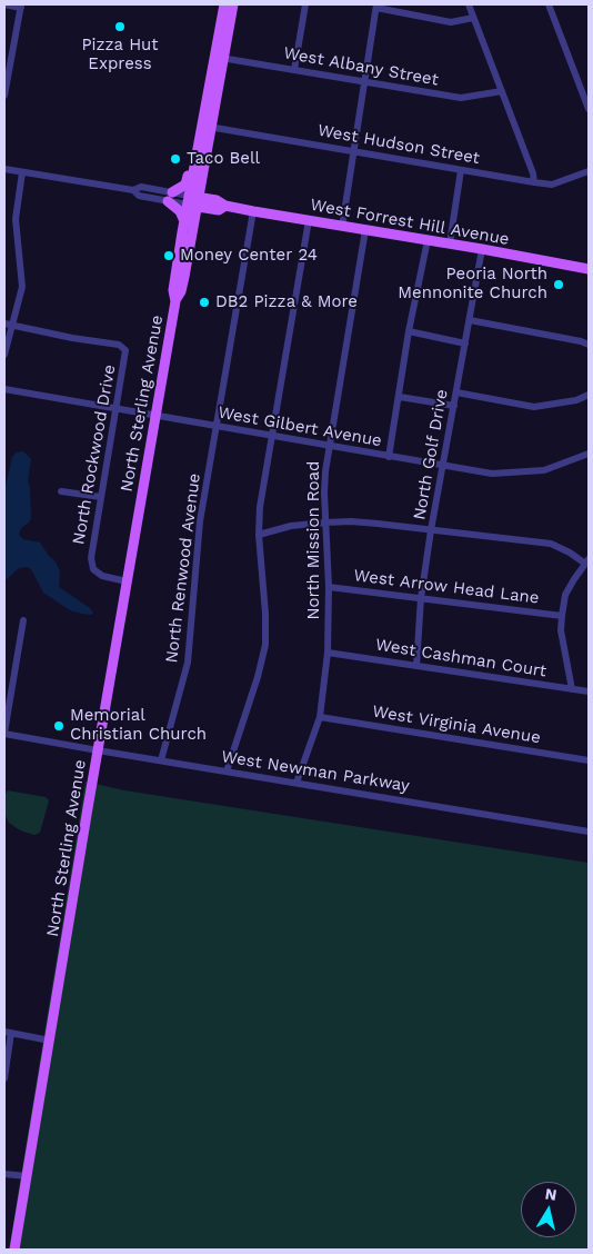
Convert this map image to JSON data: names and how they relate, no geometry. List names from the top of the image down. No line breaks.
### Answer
{"streets":{"main road":["West Forrest Hill Avenue","North Sterling Avenue"],"street":["West Albany Street","West Hudson Street","West Gilbert Avenue","North Rockwood Drive","North Golf Drive","North Mission Road","North Renwood Avenue","West Arrow Head Lane","West Cashman Court","West Virginia Avenue","West Newman Parkway"]},"crossings":[["West Albany Street","North Sterling Avenue"],["West Hudson Street","North Sterling Avenue"],["West Forrest Hill Avenue","North Sterling Avenue"],["West Forrest Hill Avenue","North Golf Drive"],["West Forrest Hill Avenue","North Mission Road"],["West Forrest Hill Avenue","North Renwood Avenue"],["North Sterling Avenue","West Gilbert Avenue"],["North Sterling Avenue","North Rockwood Drive"],["North Sterling Avenue","West Newman Parkway"],["West Gilbert Avenue","North Rockwood Drive"],["West Gilbert Avenue","North Golf Drive"],["West Gilbert Avenue","North Mission Road"],["West Gilbert Avenue","North Renwood Avenue"],["North Golf Drive","West Arrow Head Lane"],["North Golf Drive","West Cashman Court"],["North Mission Road","West Arrow Head Lane"],["North Mission Road","West Cashman Court"],["North Mission Road","West Virginia Avenue"],["North Mission Road","West Newman Parkway"],["North Renwood Avenue","West Newman Parkway"]],"places":["Pizza Hut Express","Taco Bell","Money Center 24","Peoria North Mennonite Church","DB2 Pizza & More","Memorial Christian Church"],"north":"top"}
